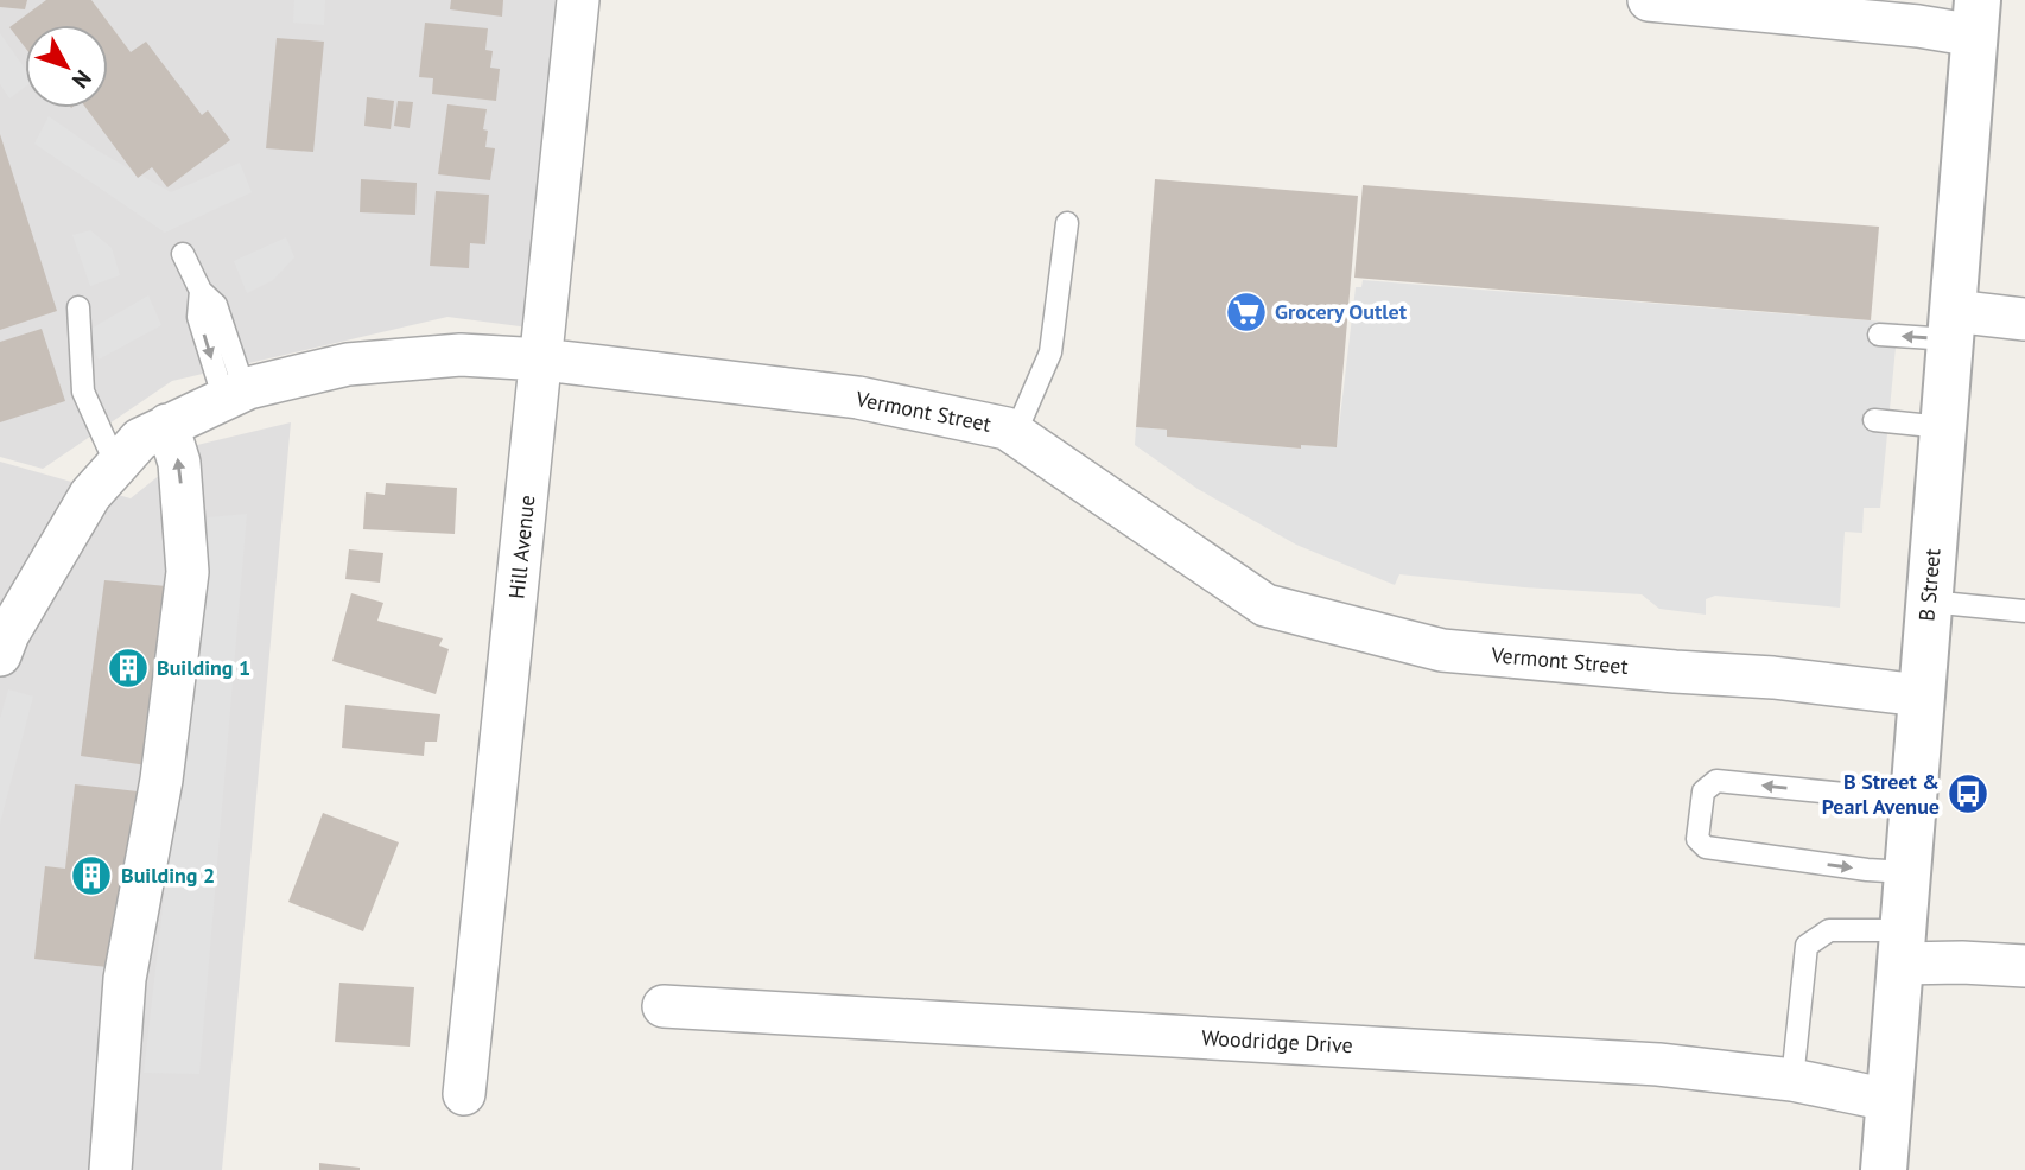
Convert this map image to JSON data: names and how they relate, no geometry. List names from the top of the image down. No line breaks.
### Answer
{"streets":{"street":["Vermont Street","Hill Avenue","B Street","Woodridge Drive"]},"crossings":[["Vermont Street","Hill Avenue"],["Vermont Street","B Street"],["B Street","Woodridge Drive"]],"places":{"supermarket":["Grocery Outlet"],"building":["Building 1","Building 2"],"bus stop":["B Street & Pearl Avenue"]},"north":"bottom right"}
